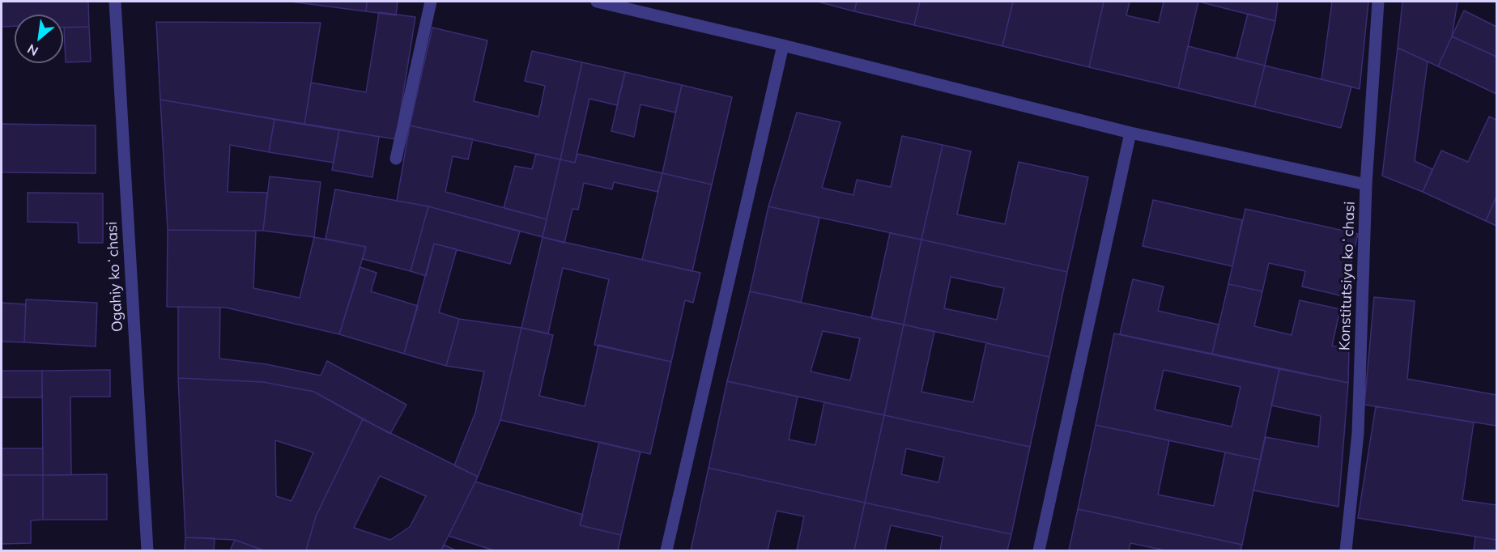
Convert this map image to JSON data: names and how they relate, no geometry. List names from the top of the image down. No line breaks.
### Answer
{"streets":{"street":["Konstitutsiya koʻchasi","Ogahiy koʻchasi"]},"north":"bottom left"}
